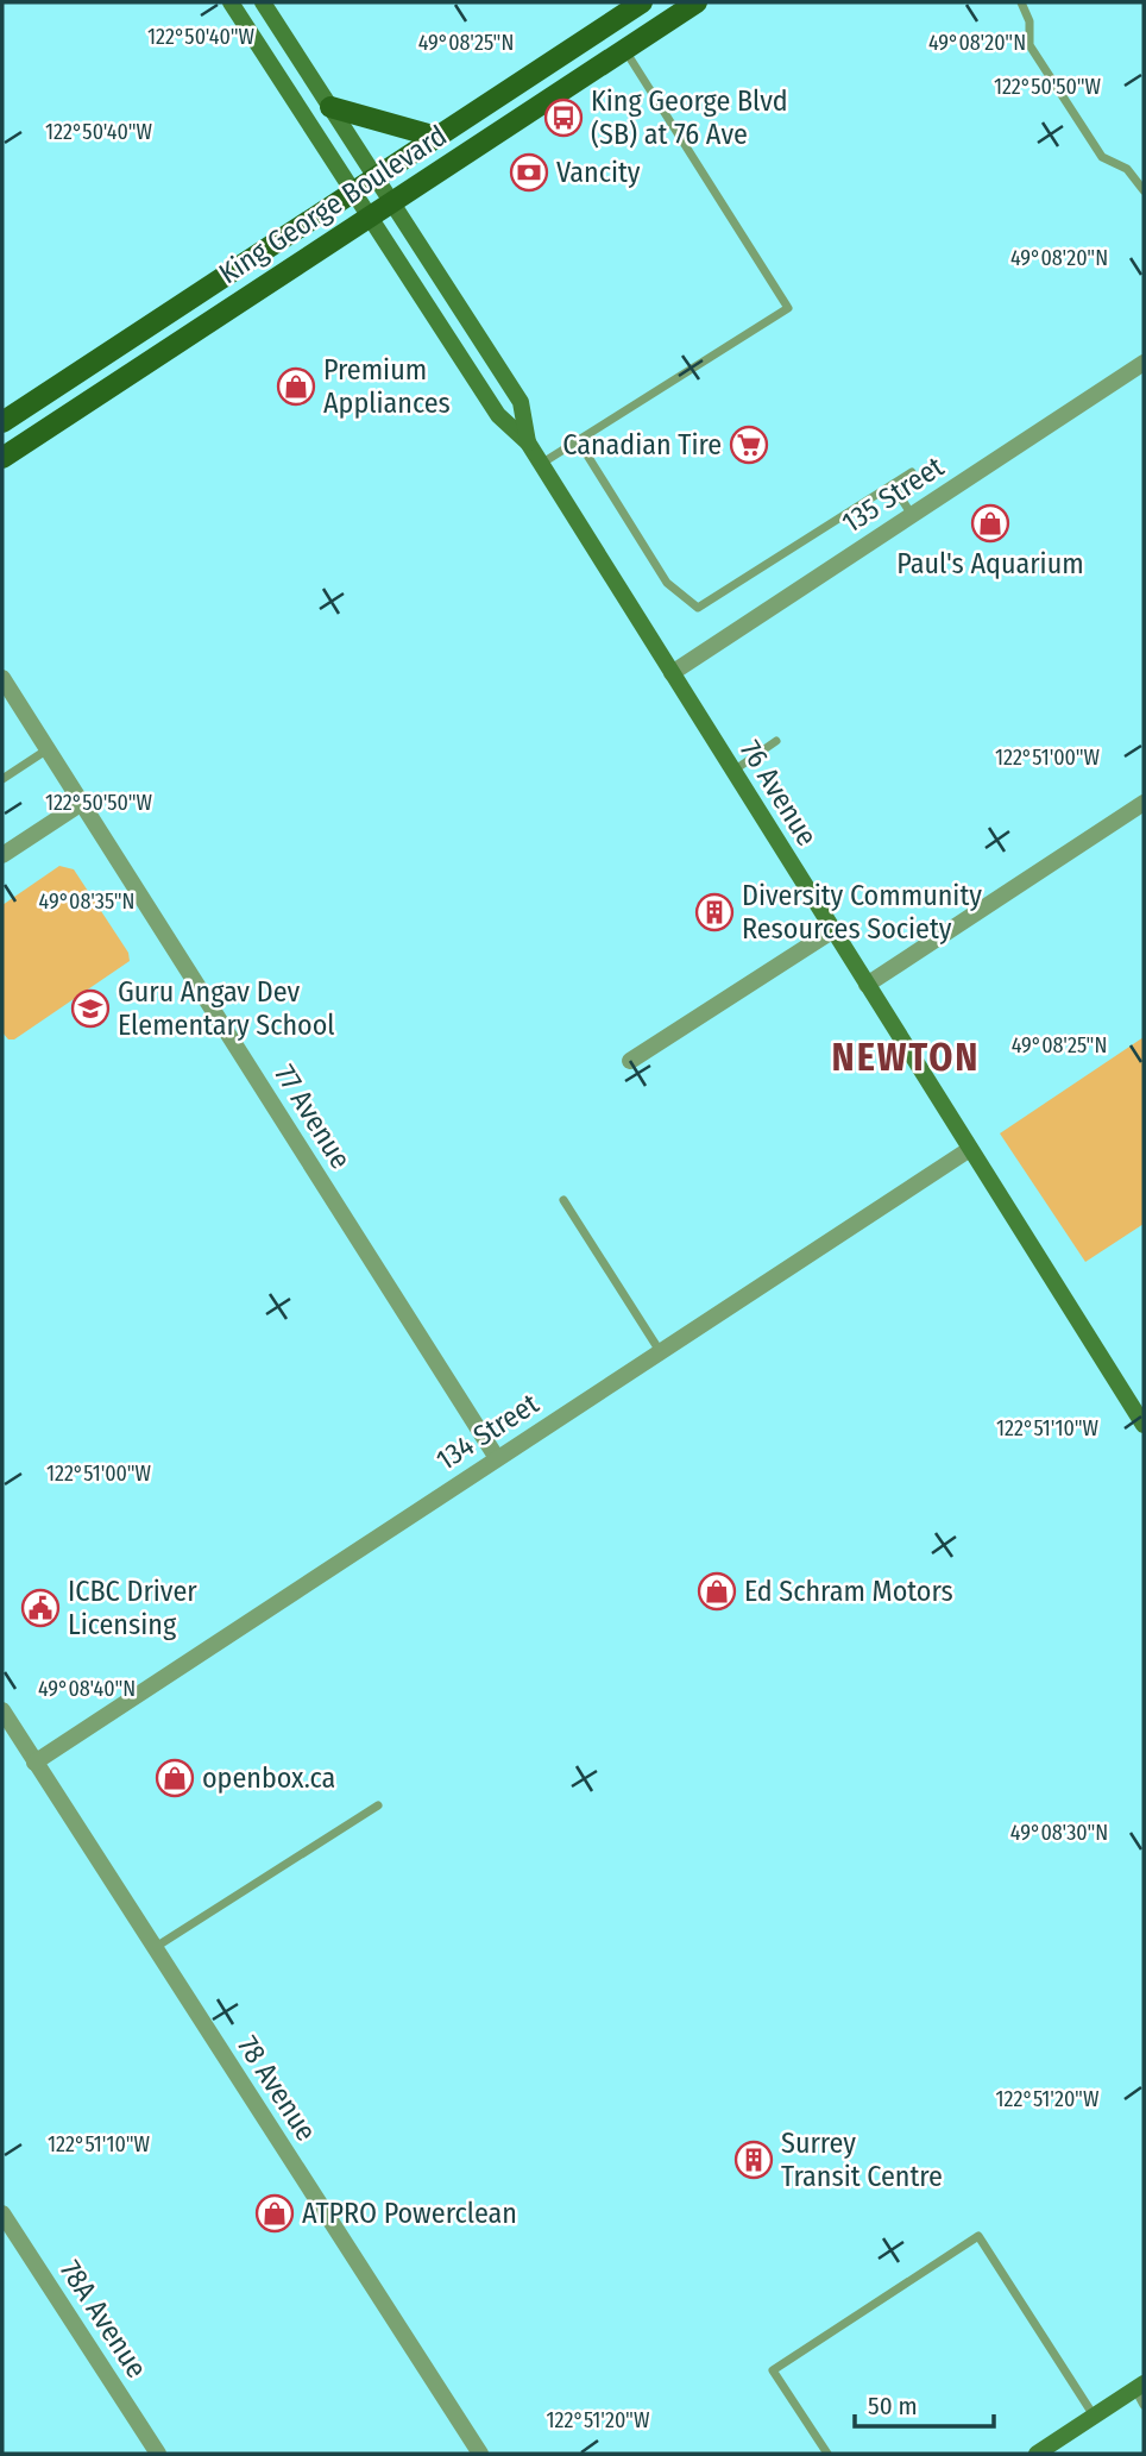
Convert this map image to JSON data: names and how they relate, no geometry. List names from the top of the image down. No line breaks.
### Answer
{"streets":{"main road":["King George Boulevard","76 Avenue"],"street":["135 Street","77 Avenue","134 Street","78 Avenue","78A Avenue"]},"crossings":[["King George Boulevard","76 Avenue"],["135 Street","76 Avenue"],["76 Avenue","134 Street"],["77 Avenue","134 Street"],["134 Street","78 Avenue"]],"districts":["NEWTON"],"places":{"bus stop":["King George Blvd (SB) at 76 Ave"],"bank":["Vancity"],"shop":["Premium Appliances","Paul's Aquarium","Ed Schram Motors","openbox.ca","ATPRO Powerclean"],"supermarket":["Canadian Tire"],"building":["Diversity Community Resources Society","Surrey Transit Centre"],"school or university":["Guru Angav Dev Elementary School"],"public building":["ICBC Driver Licensing"]},"scale_bar":"50 m","coordinates":["122°50'40\"W","49°08'25\"N","49°08'20\"N","122°50'50\"W","122°51'00\"W","49°08'35\"N","122°51'10\"W","49°08'40\"N","49°08'30\"N","122°51'20\"W"]}
